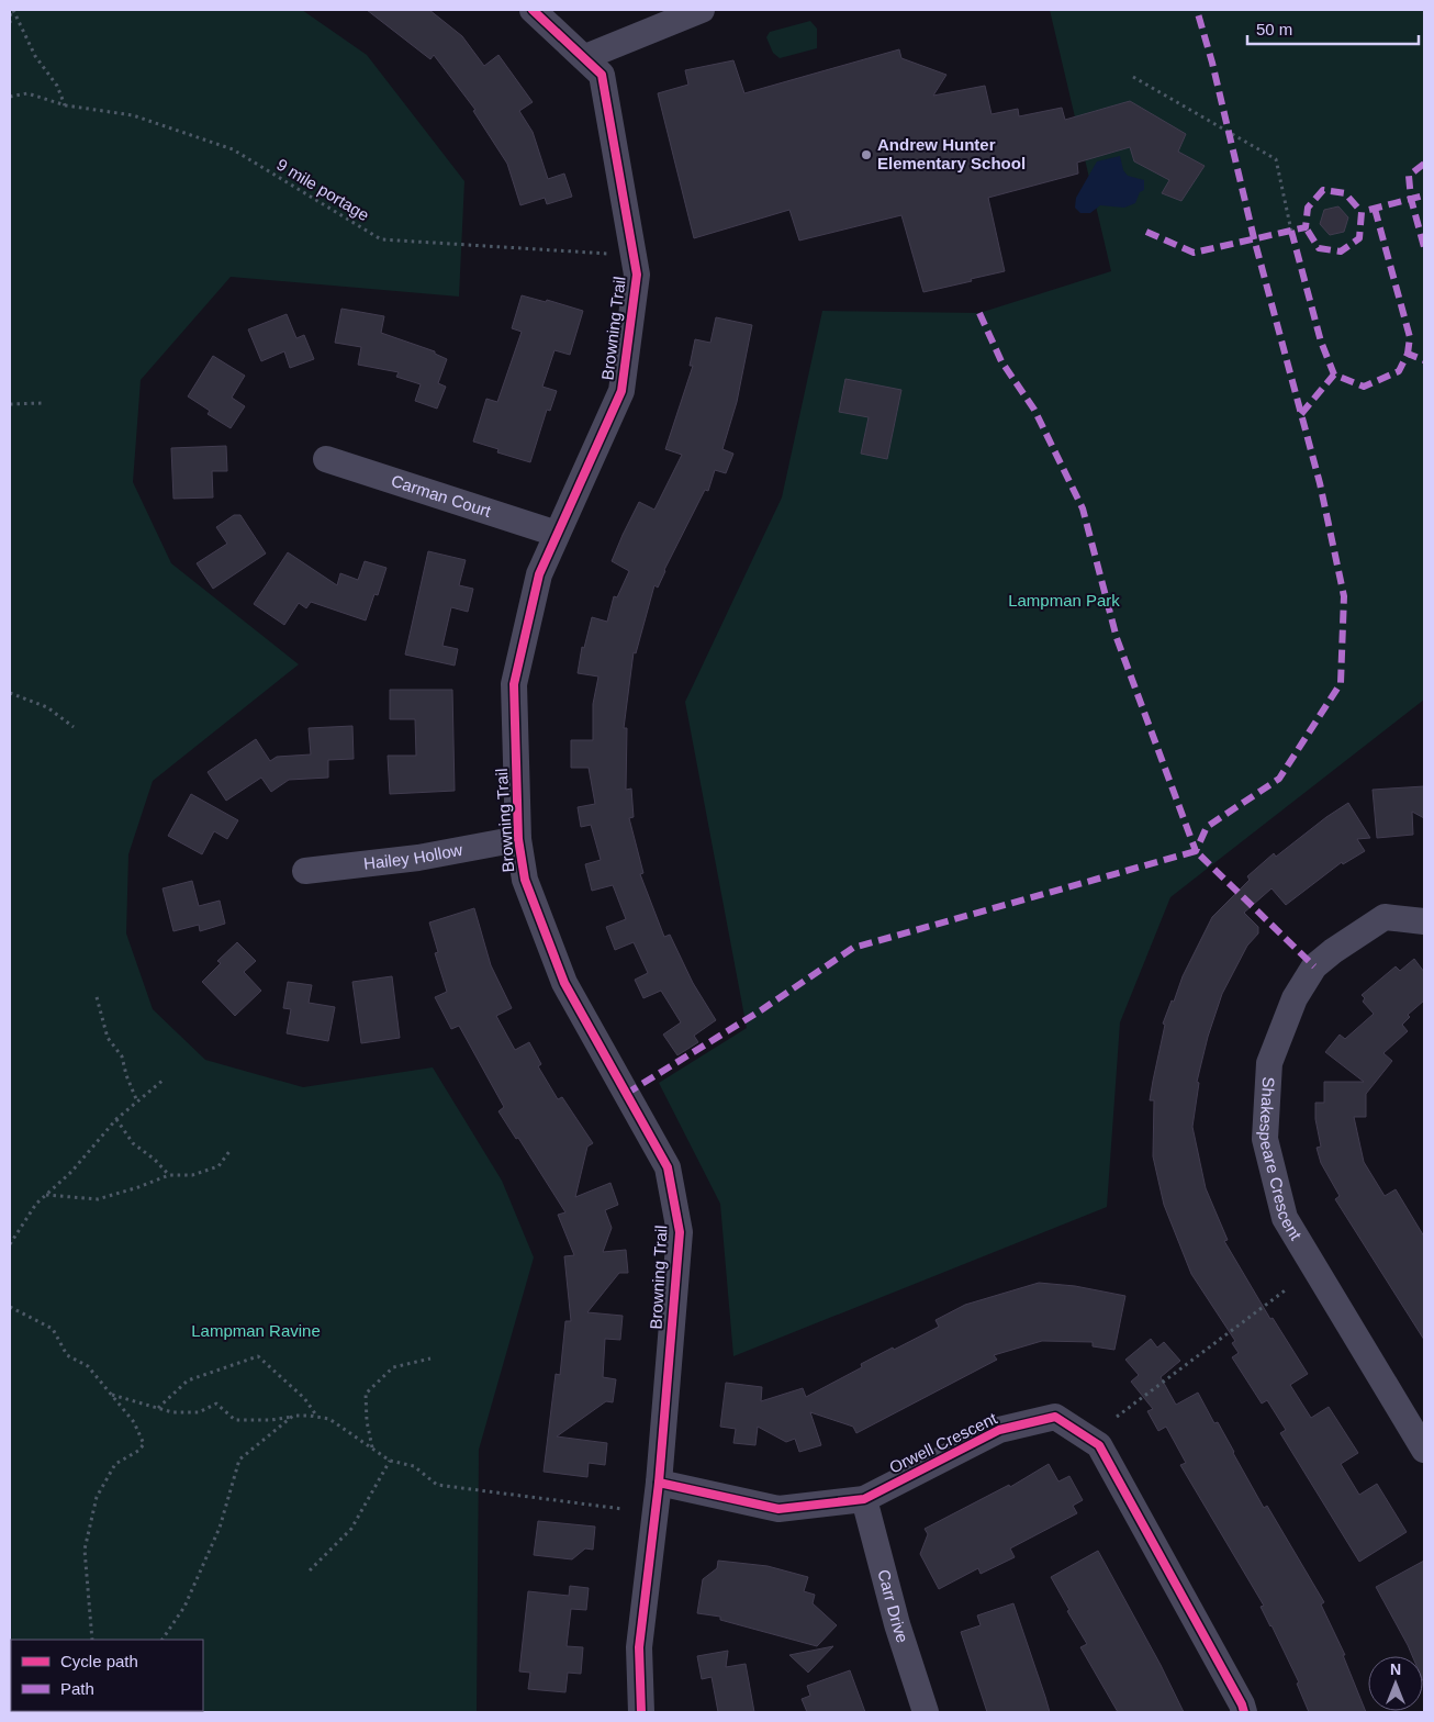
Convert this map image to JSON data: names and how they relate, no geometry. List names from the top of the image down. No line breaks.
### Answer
{"streets":{"street":["Browning Trail","Carman Court","Hailey Hollow","Shakespeare Crescent","Orwell Crescent","Carr Drive"],"path":["9 mile portage"]},"crossings":[["9 mile portage","Browning Trail"],["Browning Trail","Carman Court"],["Browning Trail","Hailey Hollow"],["Browning Trail","Orwell Crescent"],["Orwell Crescent","Carr Drive"]],"parks":["Lampman Park","Lampman Ravine"],"places":["Andrew Hunter Elementary School"],"legend":["Cycle path","Path"],"scale_bar":"50 m","north":"top"}
